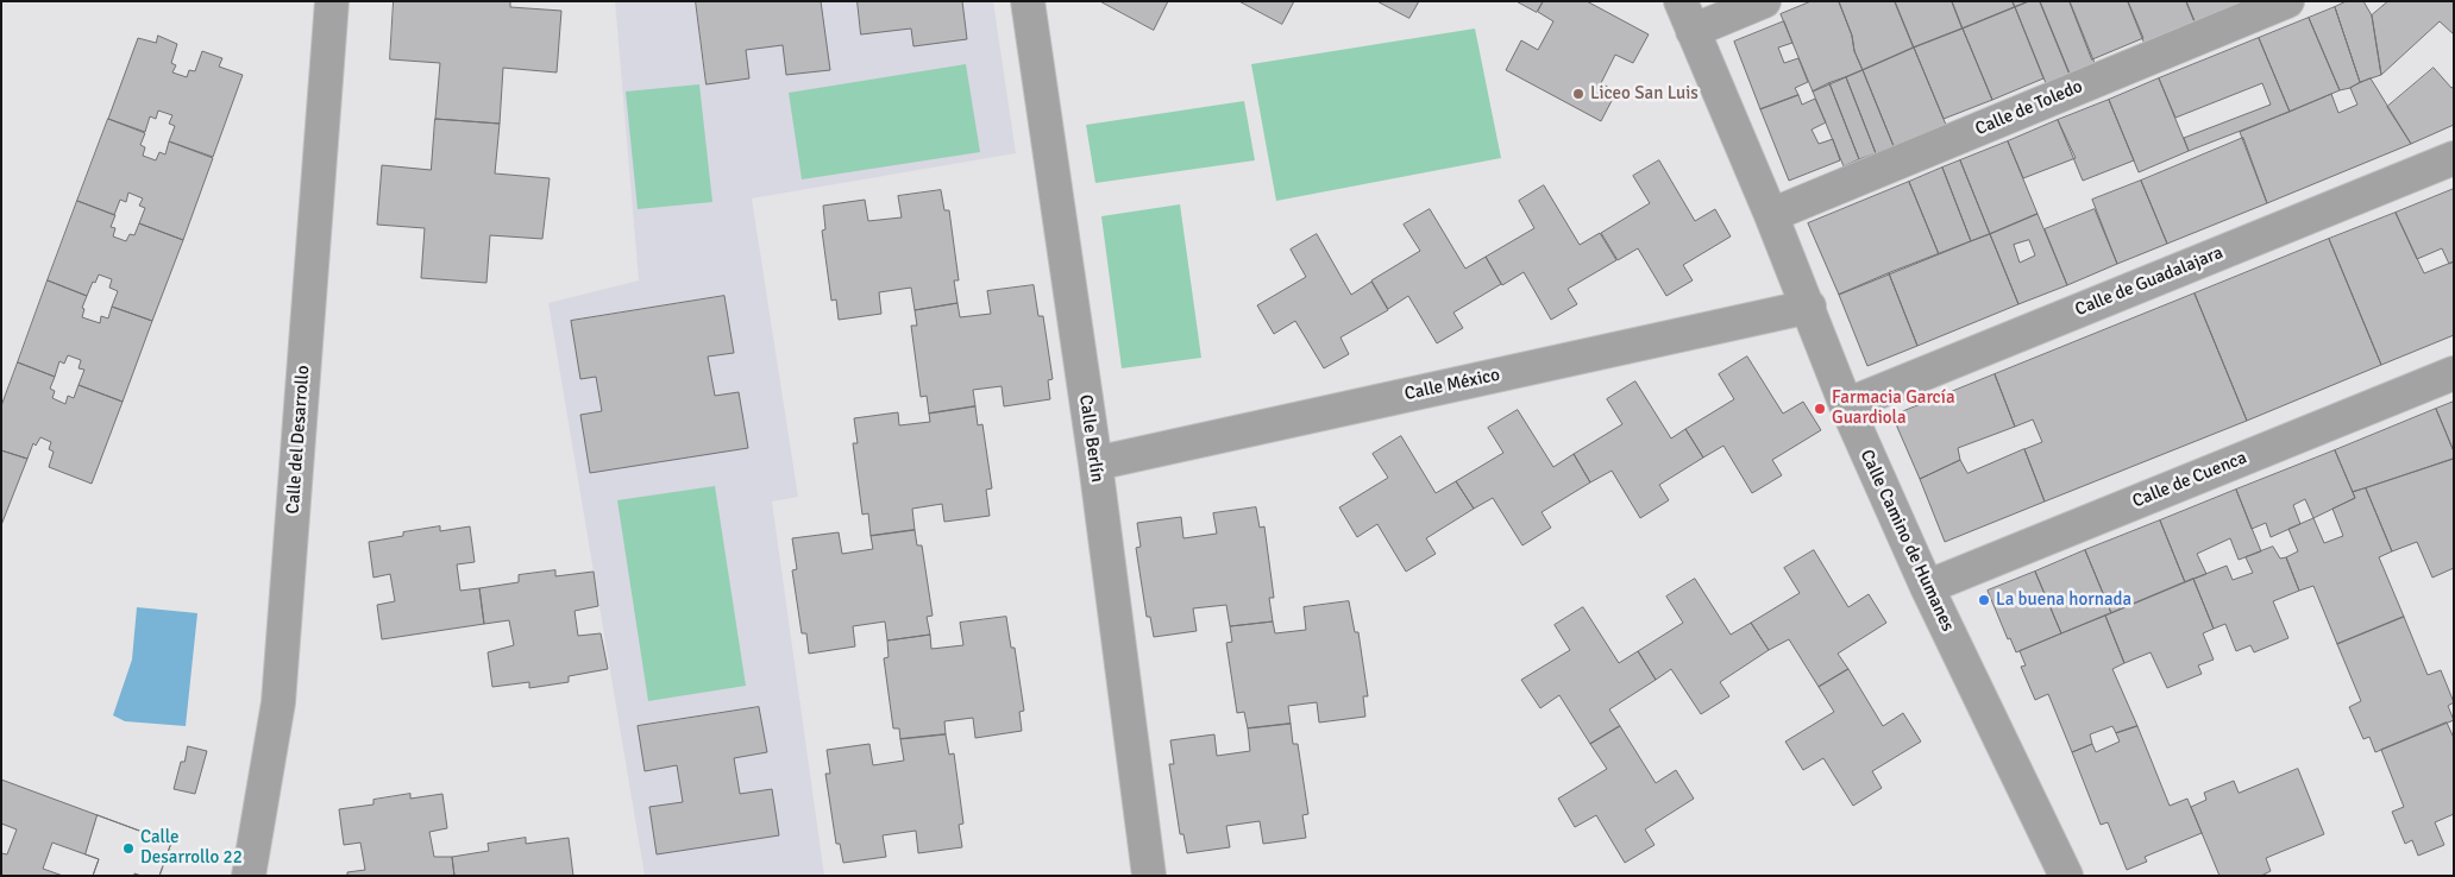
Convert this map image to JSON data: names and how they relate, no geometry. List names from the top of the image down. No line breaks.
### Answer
{"streets":{"street":["Calle de Toledo","Calle de Guadalajara","Calle México","Calle Berlín","Calle del Desarrollo","Calle de Cuenca","Calle Camino de Humanes"]},"crossings":[["Calle de Toledo","Calle Camino de Humanes"],["Calle de Guadalajara","Calle Camino de Humanes"],["Calle México","Calle Berlín"],["Calle México","Calle Camino de Humanes"],["Calle de Cuenca","Calle Camino de Humanes"]],"places":["Liceo San Luis","Farmacia García Guardiola","La buena hornada","Calle Desarrollo 22"]}
